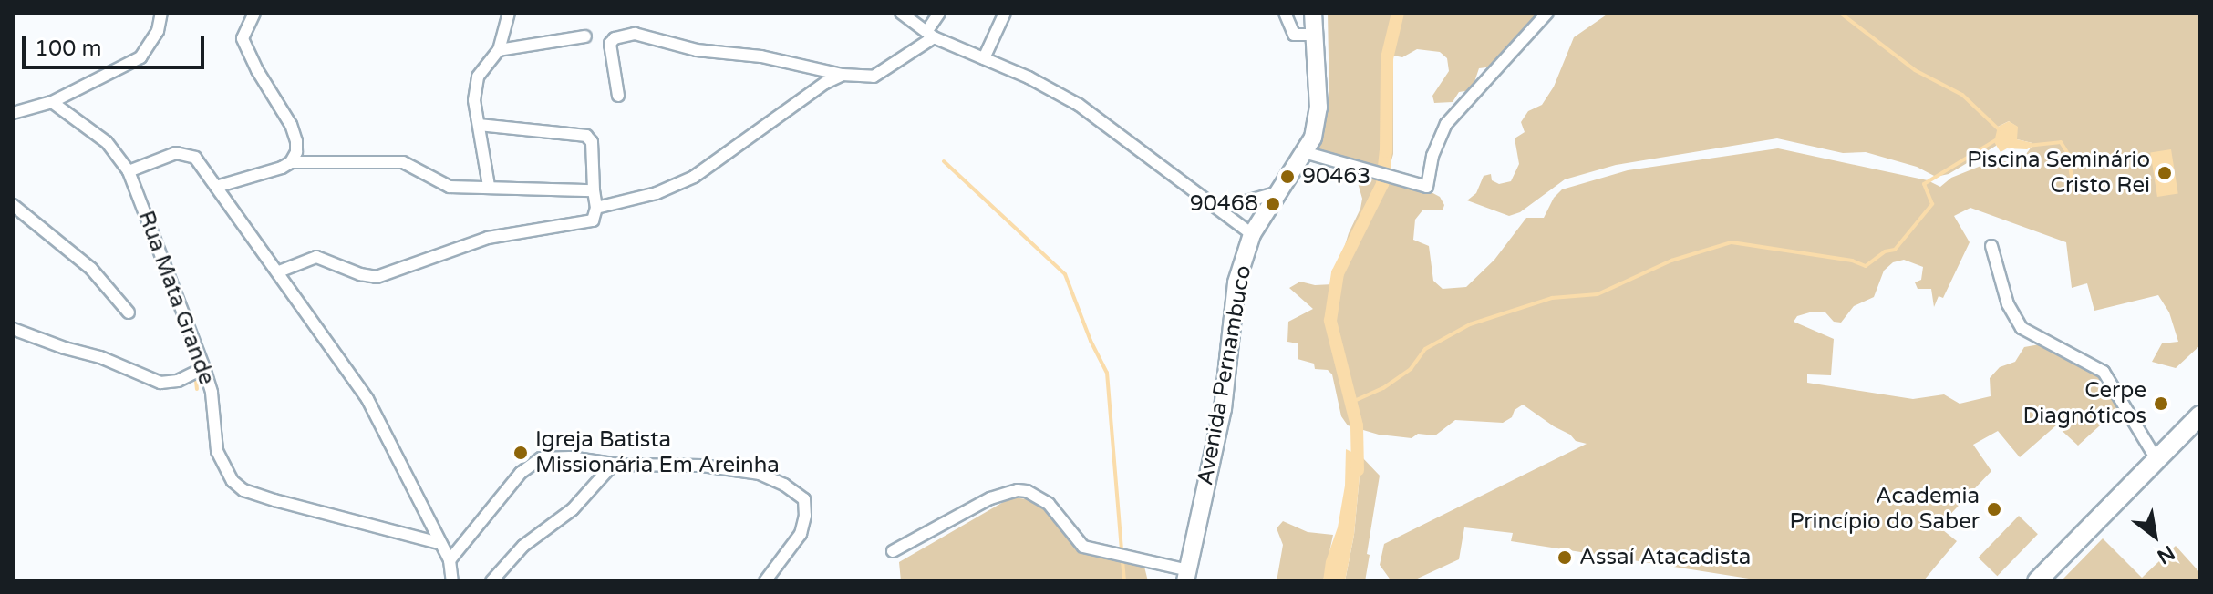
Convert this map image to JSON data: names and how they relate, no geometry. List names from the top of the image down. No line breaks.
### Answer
{"streets":{"street":["Rua Mata Grande","Avenida Pernambuco"]},"places":["Piscina Seminário Cristo Rei","90463","90468","Cerpe Diagnóticos","Igreja Batista Missionária Em Areinha","Academia Princípio do Saber","Assaí Atacadista"],"scale_bar":"100 m","north":"bottom right"}
